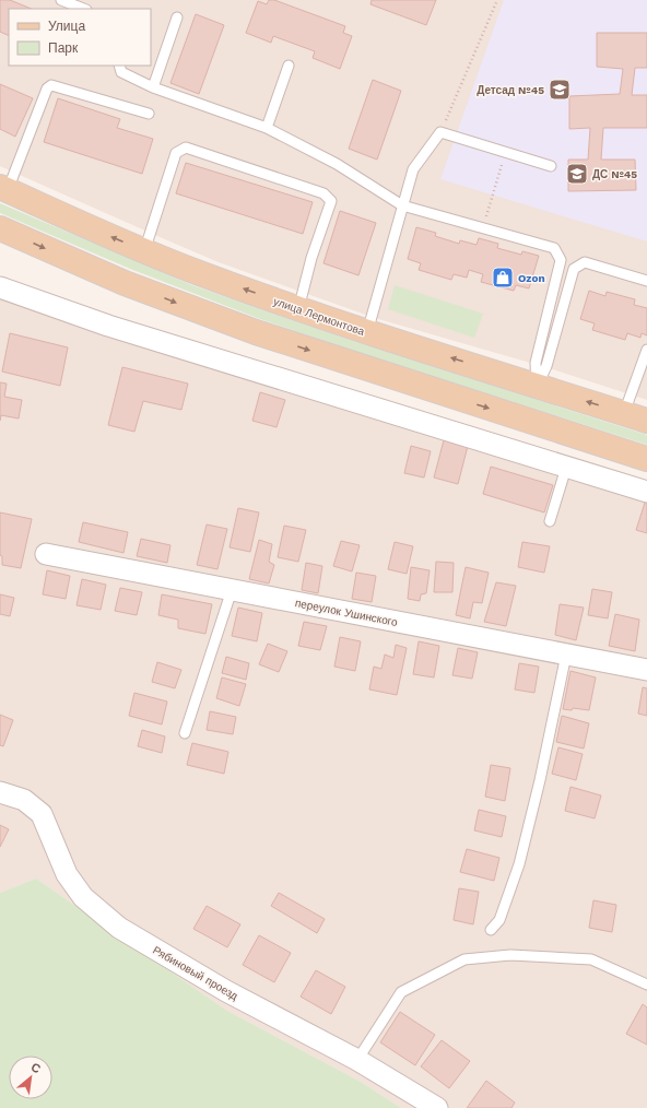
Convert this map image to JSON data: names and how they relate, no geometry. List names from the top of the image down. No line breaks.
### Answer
{"streets":{"main road":["улица Лермонтова"],"street":["переулок Ушинского","Рябиновый проезд"]},"places":{"school or university":["Детсад №45","ДС №45"],"shop":["Ozon"]},"legend":["Улица","Парк"],"north":"top right"}
